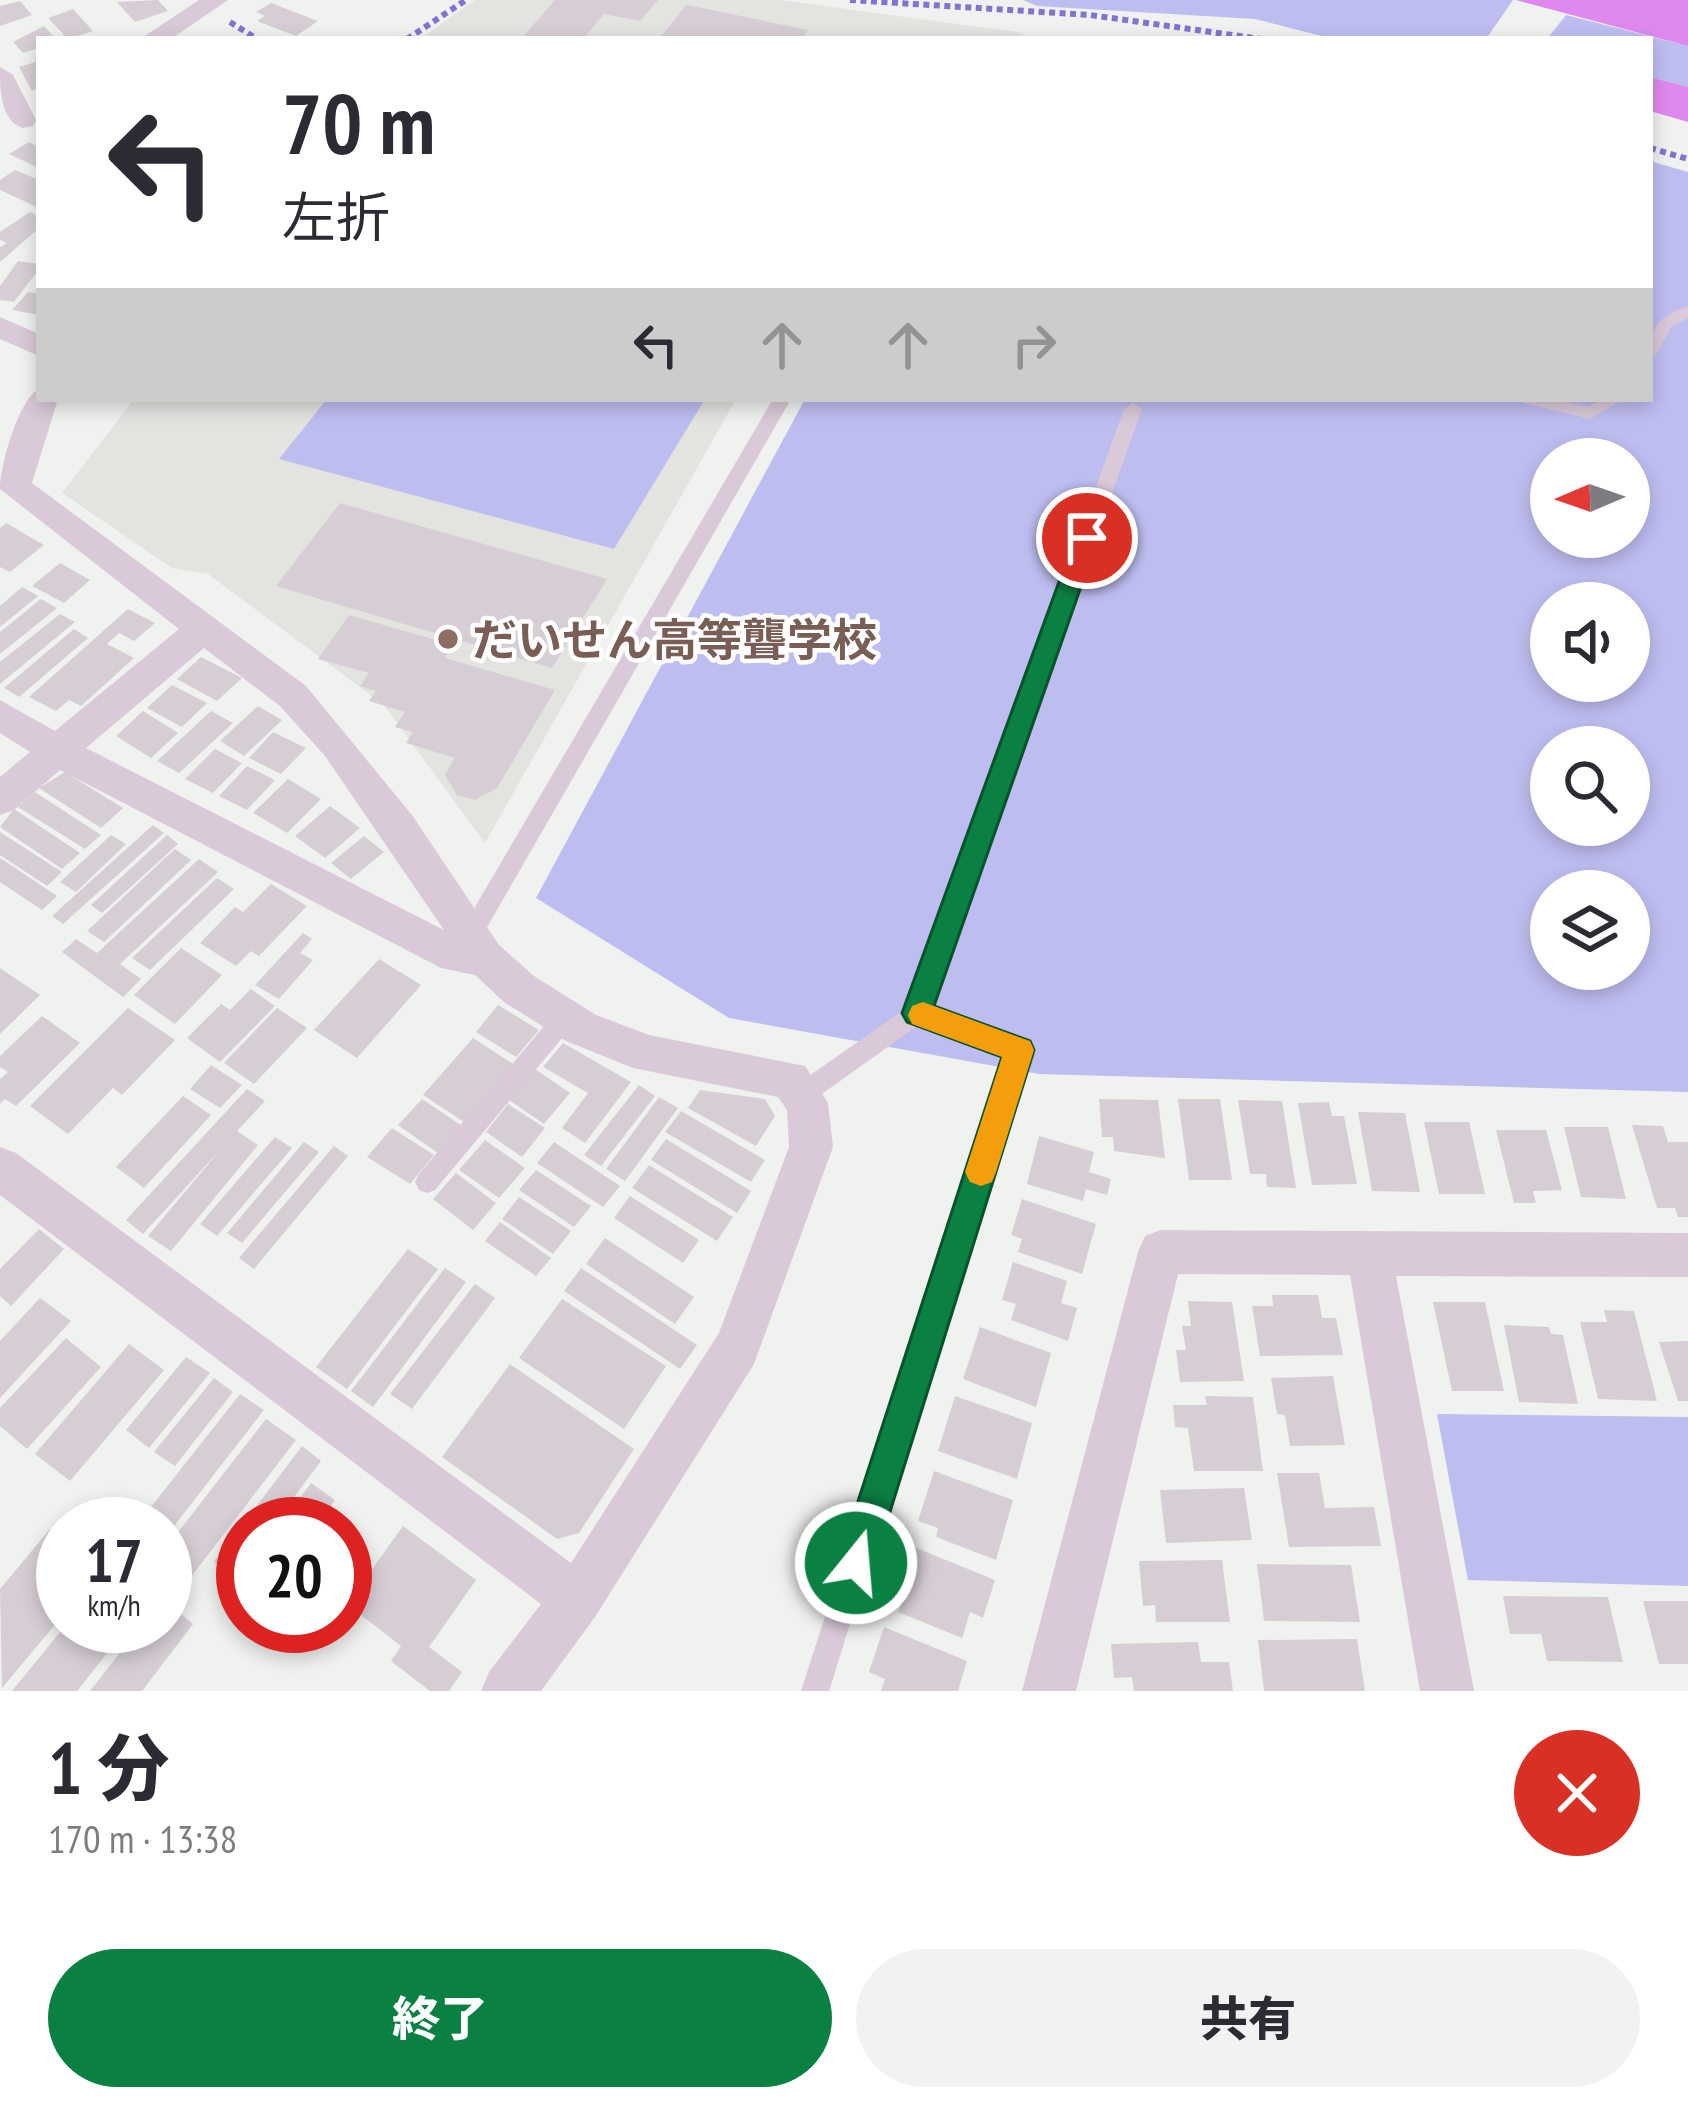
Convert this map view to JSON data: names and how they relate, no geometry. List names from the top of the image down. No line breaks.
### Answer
{"places":["だいせん高等聾学校"],"north":"left","page":{"turn":["70 m","左折"],"speed":"17 km/h","limit":"20","heading":["1 分","170 m · 13:38"],"buttons":["終了","共有"]}}
